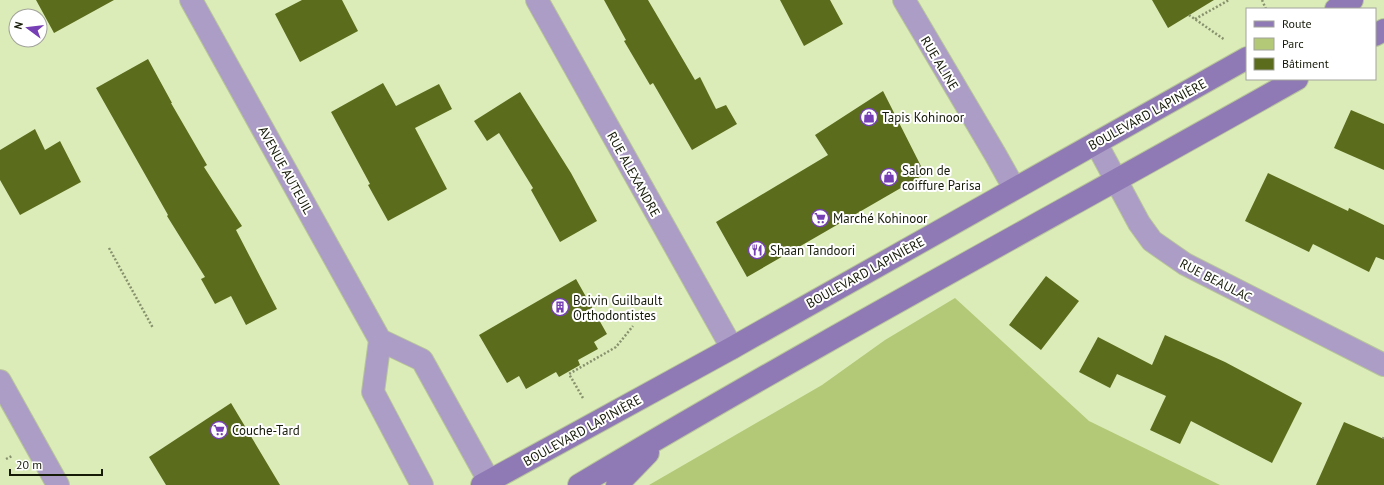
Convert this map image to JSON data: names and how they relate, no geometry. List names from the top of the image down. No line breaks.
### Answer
{"streets":{"main road":["BOULEVARD LAPINIÈRE"],"street":["RUE ALINE","AVENUE AUTEUIL","RUE ALEXANDRE","RUE BEAULAC"]},"crossings":[["RUE ALINE","BOULEVARD LAPINIÈRE"],["BOULEVARD LAPINIÈRE","RUE ALEXANDRE"],["BOULEVARD LAPINIÈRE","RUE BEAULAC"]],"places":{"shop":["Tapis Kohinoor","Salon de coiffure Parisa"],"supermarket":["Marché Kohinoor","Couche-Tard"],"restaurant":["Shaan Tandoori"],"building":["Boivin Guilbault Orthodontistes"]},"legend":["Route","Parc","Bâtiment"],"scale_bar":"20 m","north":"left"}
